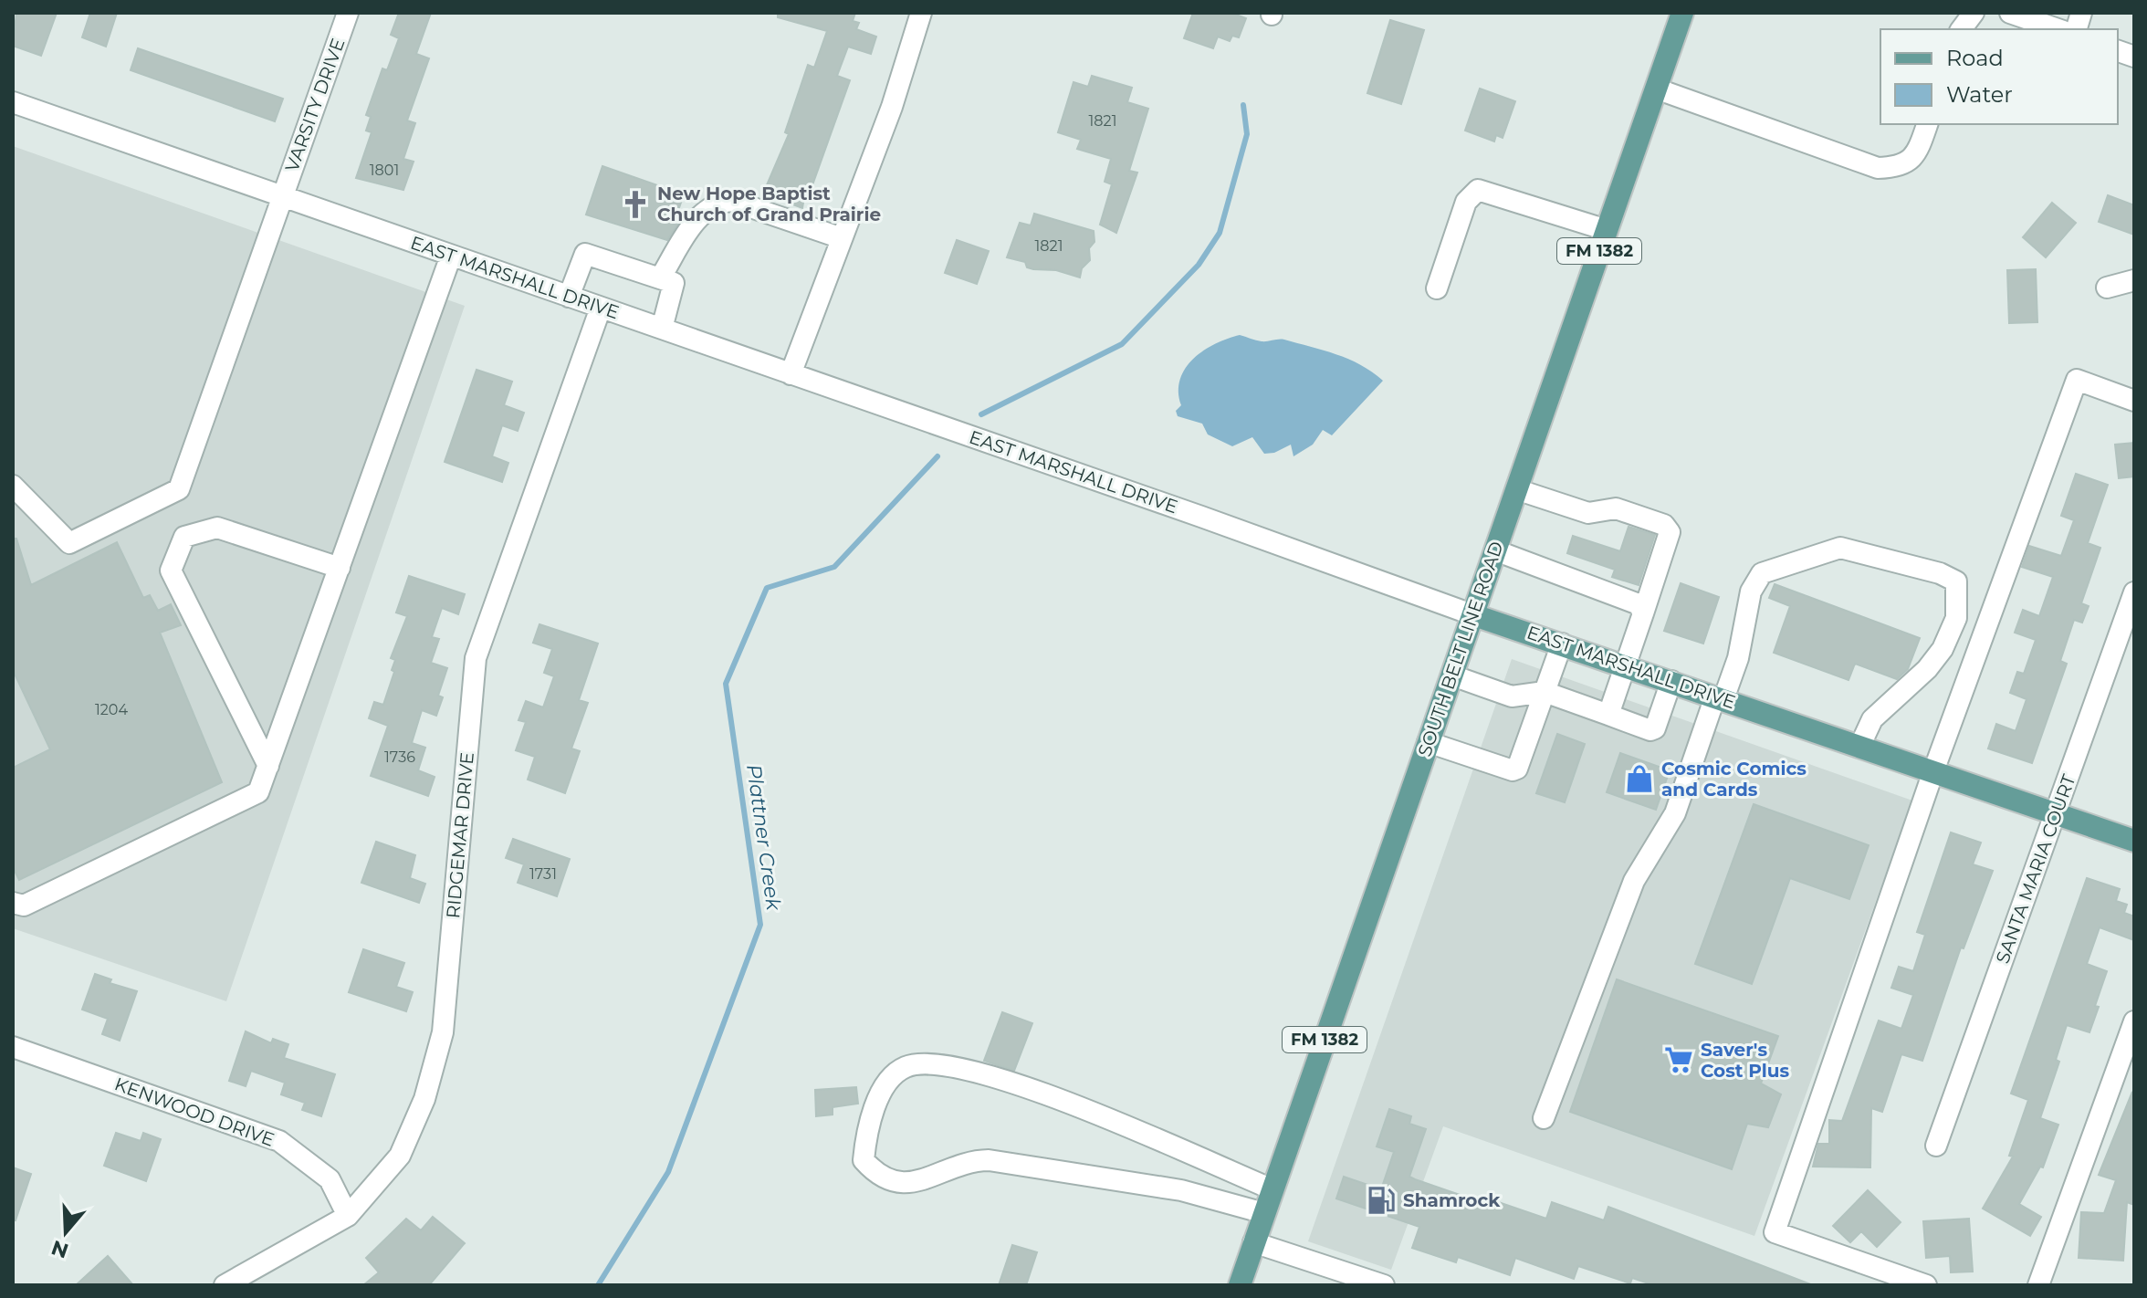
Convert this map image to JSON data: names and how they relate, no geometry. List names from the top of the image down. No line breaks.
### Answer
{"streets":{"main road":["FM 1382","EAST MARSHALL DRIVE","SOUTH BELT LINE ROAD"],"street":["VARSITY DRIVE","RIDGEMAR DRIVE","SANTA MARIA COURT","KENWOOD DRIVE"]},"crossings":[["VARSITY DRIVE","EAST MARSHALL DRIVE"],["EAST MARSHALL DRIVE","SOUTH BELT LINE ROAD"],["EAST MARSHALL DRIVE","RIDGEMAR DRIVE"],["EAST MARSHALL DRIVE","SANTA MARIA COURT"],["RIDGEMAR DRIVE","KENWOOD DRIVE"]],"water":["Plattner Creek"],"places":{"church":["New Hope Baptist Church of Grand Prairie"],"shop":["Cosmic Comics and Cards"],"supermarket":["Saver's Cost Plus"],"fuel station":["Shamrock"]},"house_numbers":["1821","1801","1821","1204","1736","1731"],"legend":["Road","Water"],"north":"bottom"}
